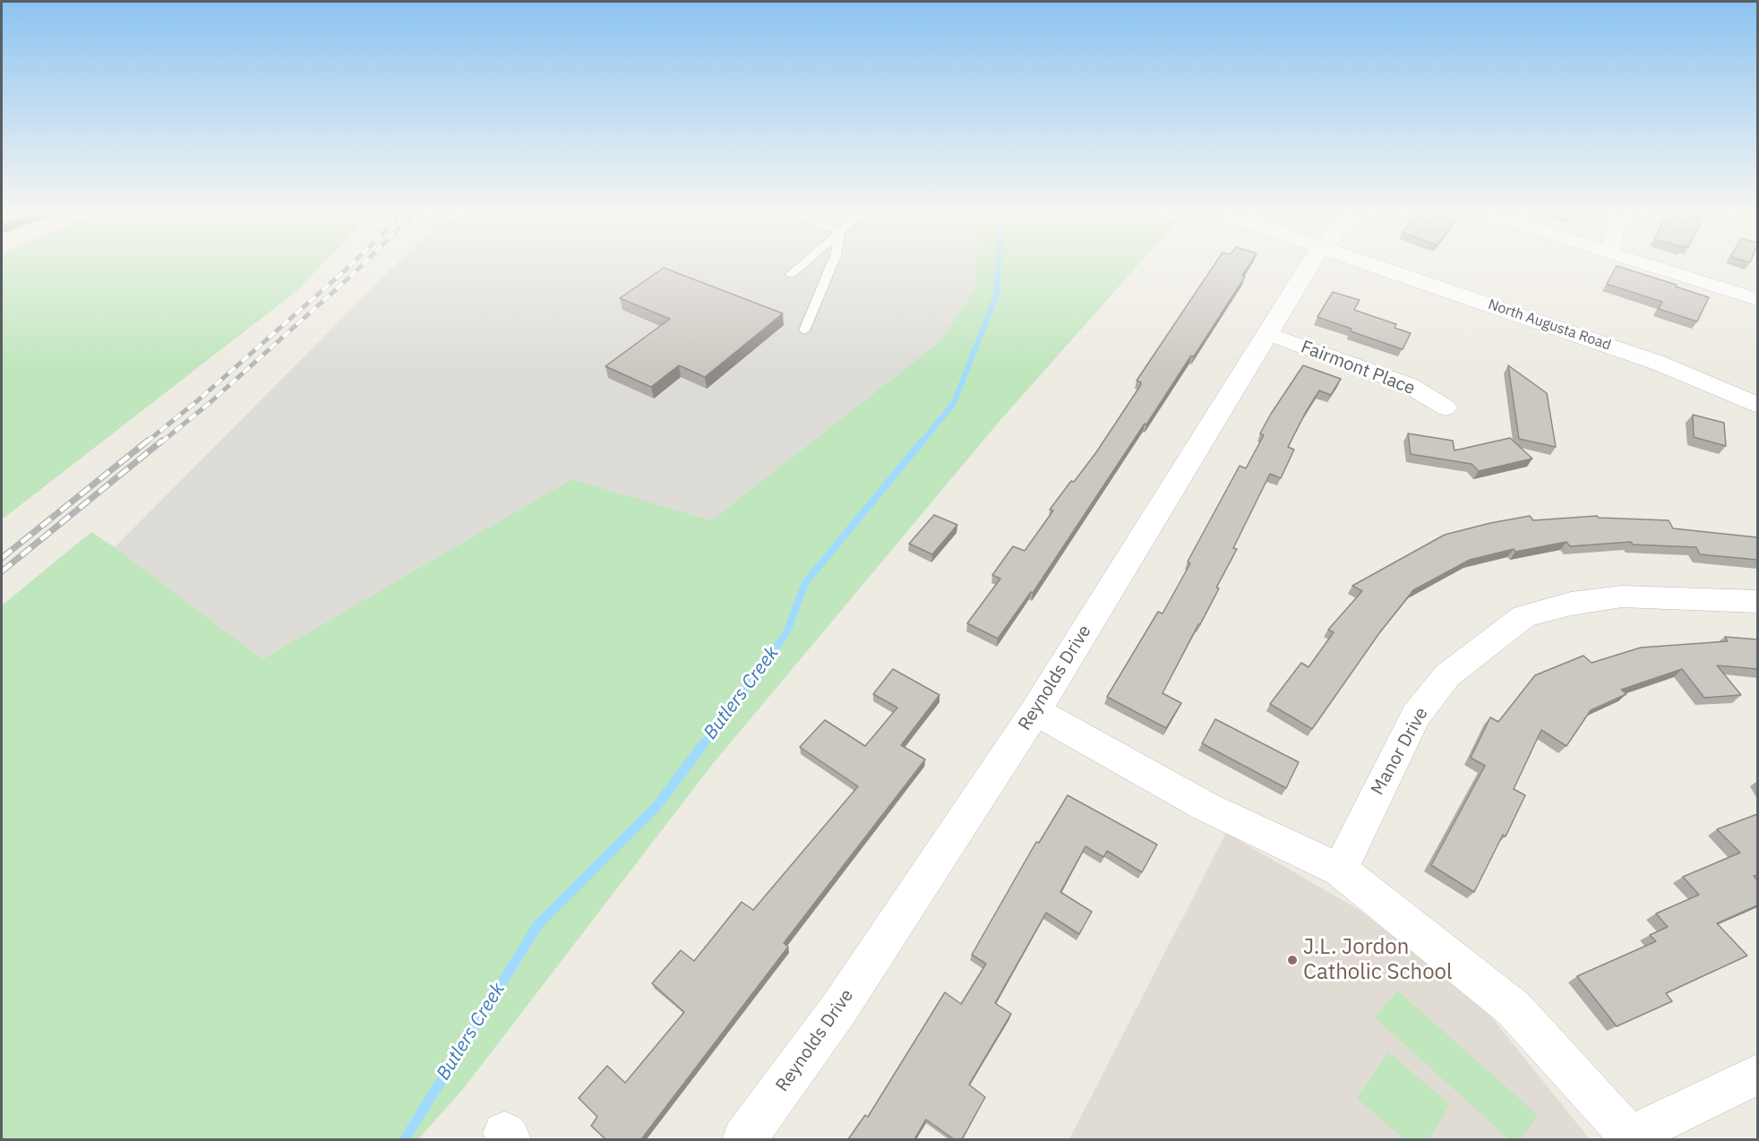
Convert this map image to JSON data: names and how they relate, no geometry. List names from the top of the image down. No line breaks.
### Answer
{"streets":{"street":["North Augusta Road","Fairmont Place","Reynolds Drive","Manor Drive"]},"crossings":[["Fairmont Place","Reynolds Drive"]],"water":["Butlers Creek"],"places":["J.L. Jordon Catholic School"]}
